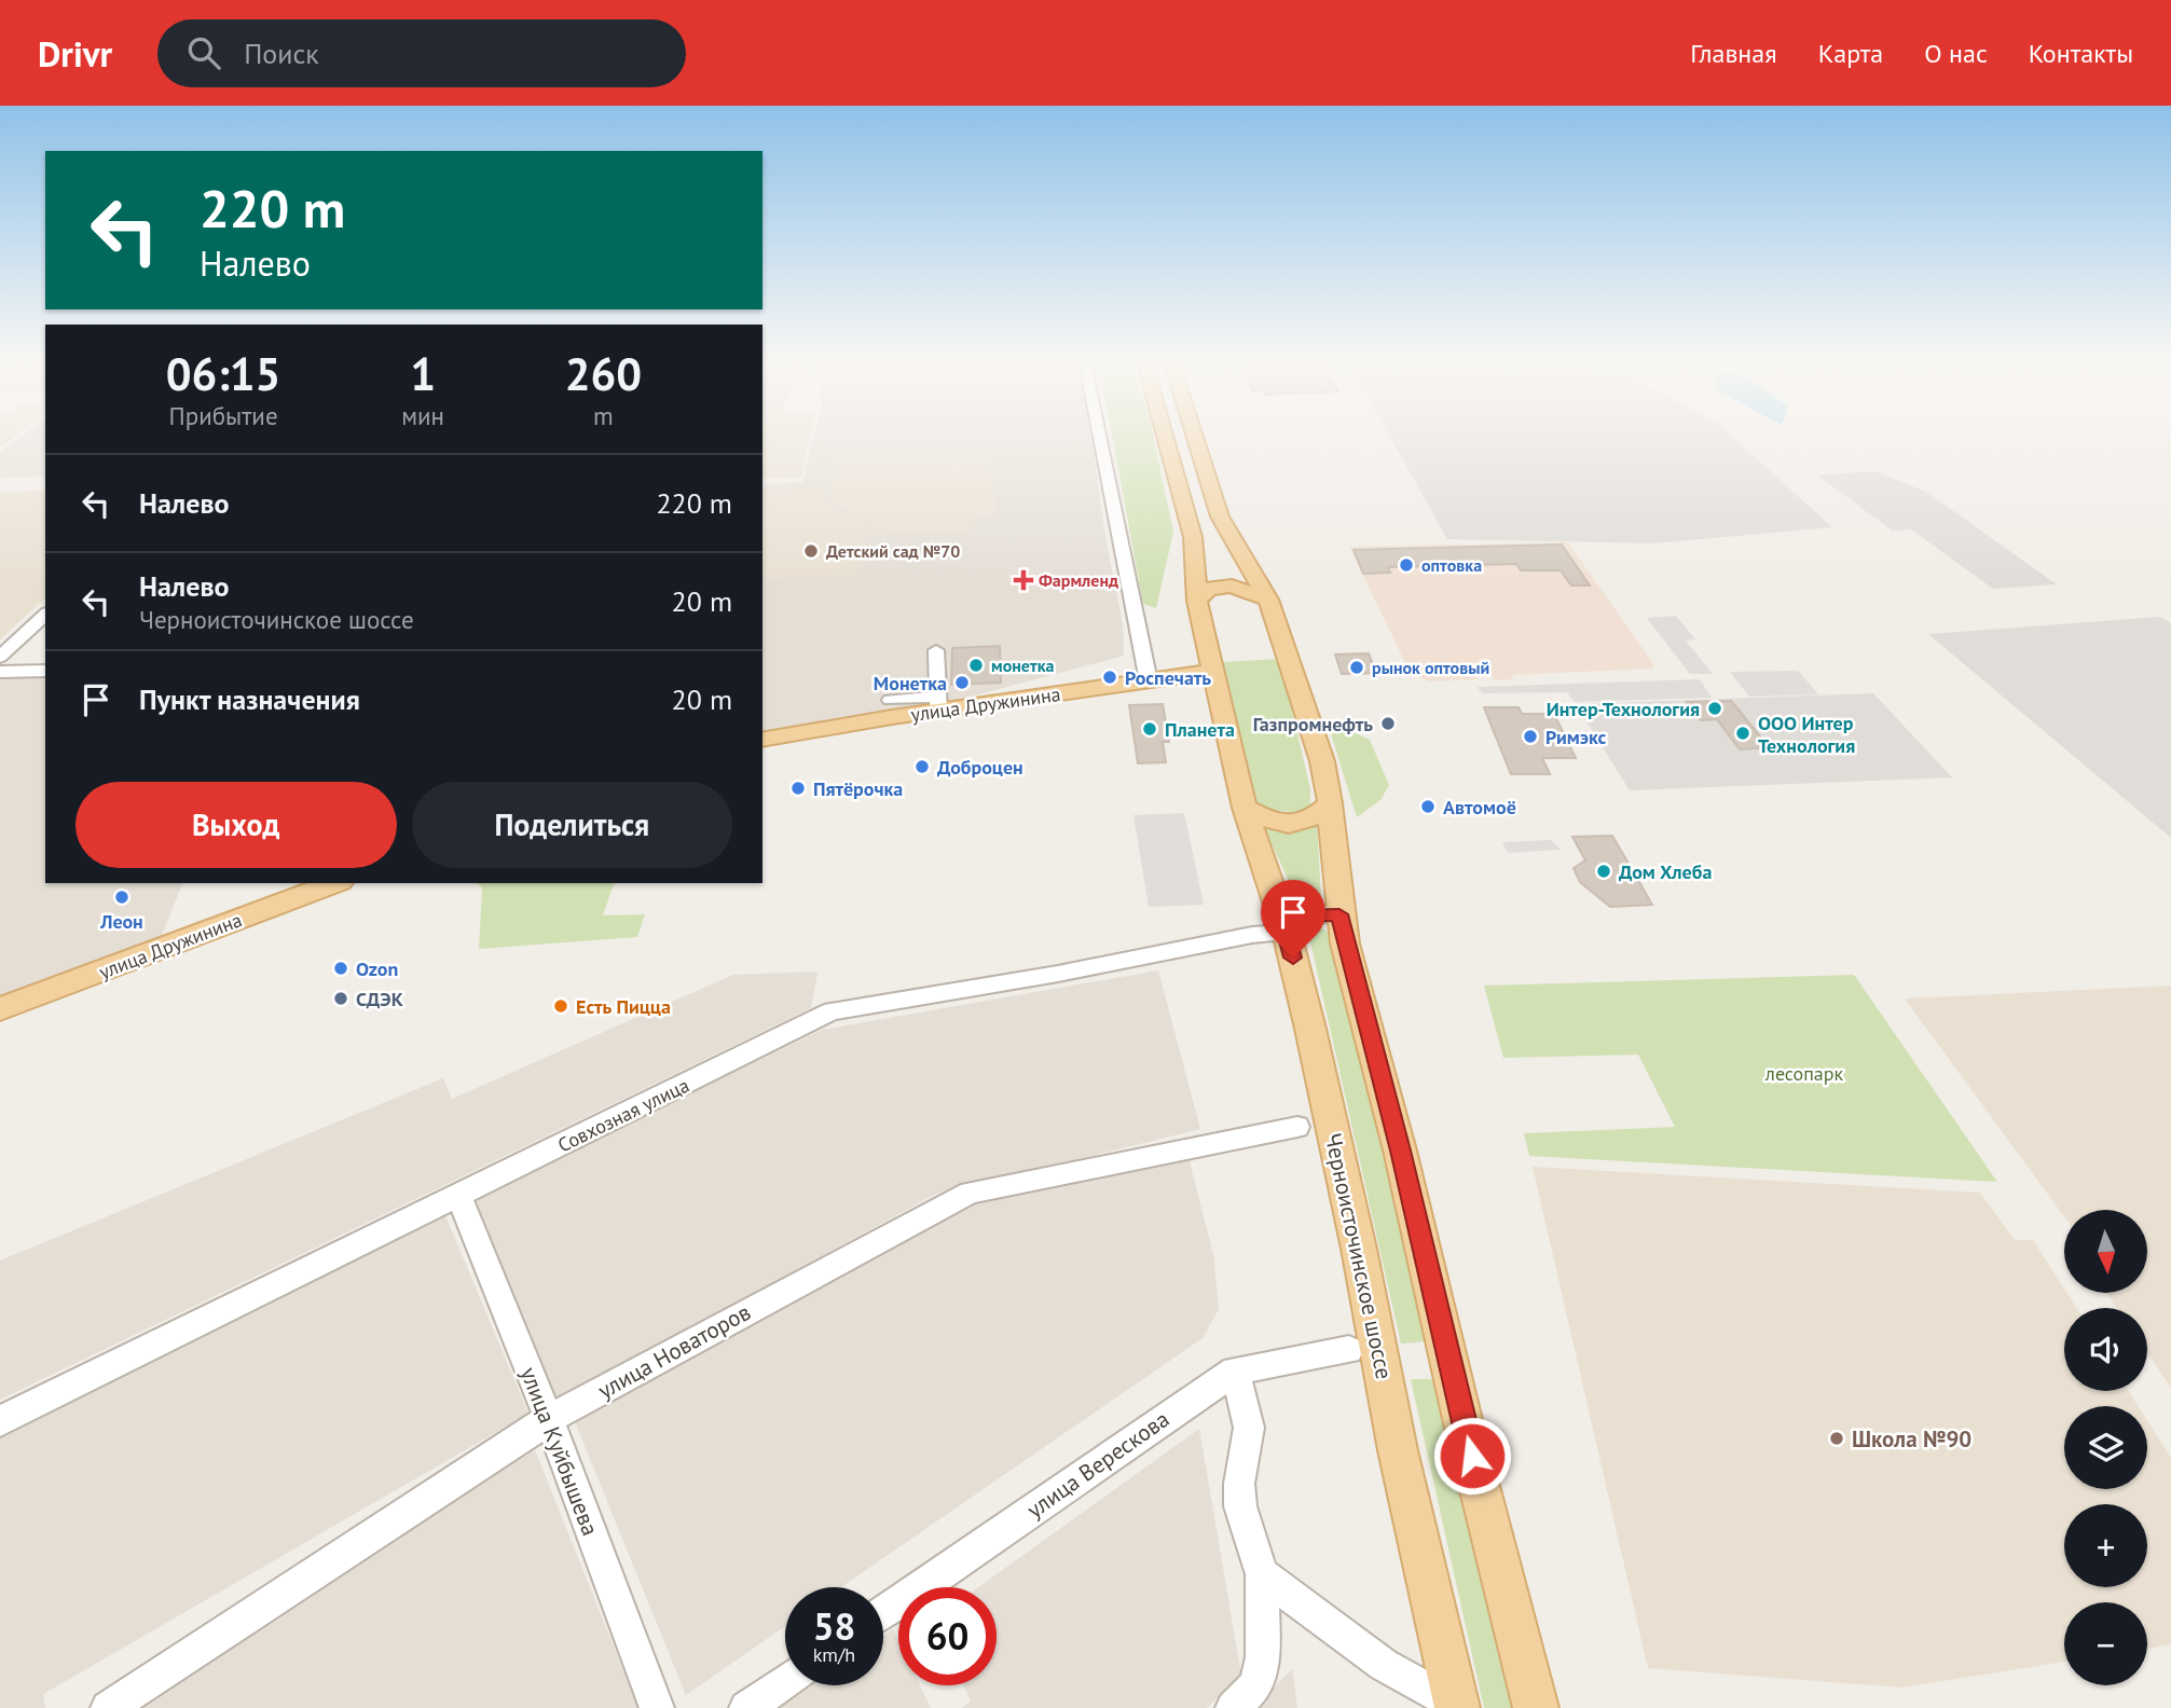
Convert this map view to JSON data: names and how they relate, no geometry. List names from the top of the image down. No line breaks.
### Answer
{"streets":{"main road":["улица Дружинина","Черноисточинское шоссе"],"street":["Совхозная улица","улица Новаторов","улица Куйбышева","улица Верескова"]},"crossings":[["улица Дружинина","Черноисточинское шоссе"],["Совхозная улица","Черноисточинское шоссе"],["Совхозная улица","улица Куйбышева"],["улица Новаторов","улица Куйбышева"]],"parks":["лесопарк"],"places":{"other":["Детский сад №70","оптовка","монетка","рынок оптовый","Роспечать","Монетка","Интер-Технология","Газпромнефть","Планета","ООО Интер Технология","Римэкс","Доброцен","Пятёрочка","Автомоё","Дом Хлеба","Леон","Ozon","СДЭК","Есть Пицца","Школа №90"],"health":["Фармленд"]},"north":"bottom","page":{"header":"Drivr","search":"Поиск","nav":["Главная","Карта","О нас","Контакты"],"turn":["220 m","Налево"],"eta":["06:15","Прибытие","1","мин","260","m"],"list":[{"name":"Налево","value":"220 m"},{"name":"Налево","note":"Черноисточинское шоссе","value":"20 m"},{"name":"Пункт назначения","value":"20 m"}],"buttons":["Выход","Поделиться"],"map_buttons":["+","−"],"speed":"58 km/h","limit":"60"}}
